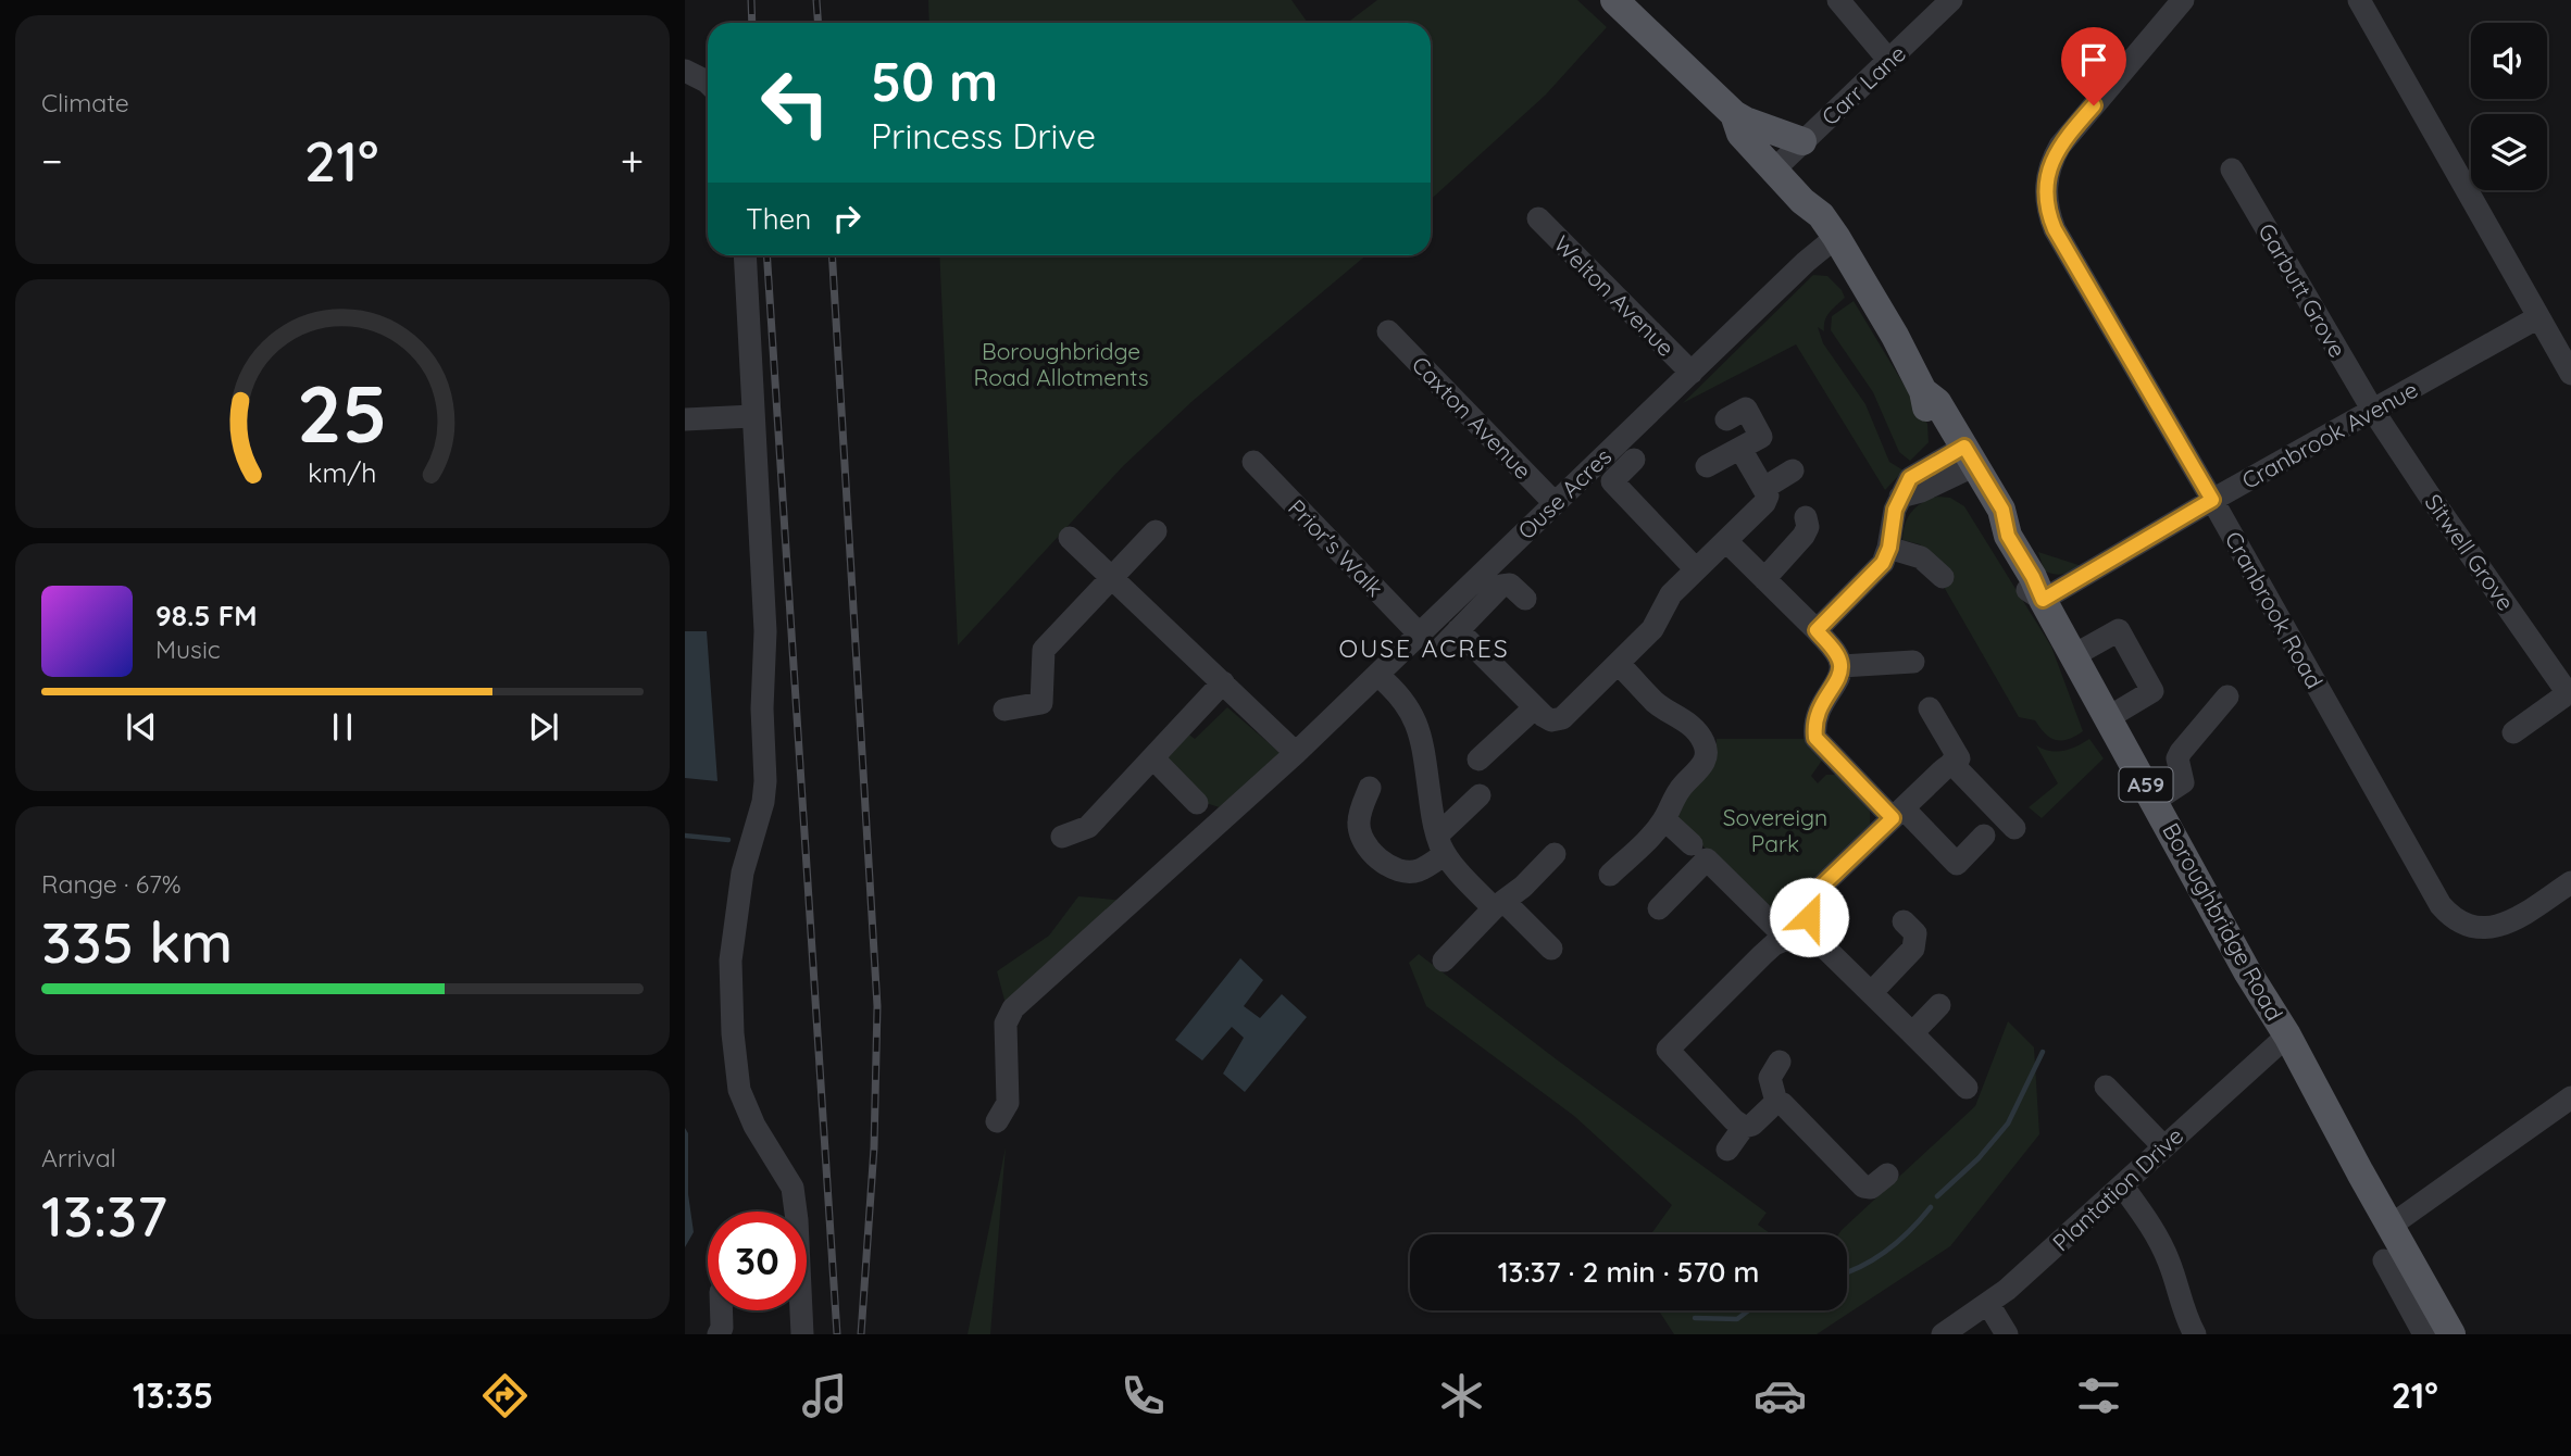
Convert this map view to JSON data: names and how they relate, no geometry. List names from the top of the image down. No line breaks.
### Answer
{"streets":{"main road":["A59","Boroughbridge Road"],"street":["Carr Lane","Garbutt Grove","Welton Avenue","Caxton Avenue","Cranbrook Avenue","Ouse Acres","Prior's Walk","Sitwell Grove","Cranbrook Road","Plantation Drive"]},"crossings":[["Carr Lane","Boroughbridge Road"],["Garbutt Grove","Cranbrook Avenue"],["Garbutt Grove","Sitwell Grove"],["Welton Avenue","Ouse Acres"],["Caxton Avenue","Ouse Acres"],["Cranbrook Avenue","Sitwell Grove"],["Cranbrook Avenue","Cranbrook Road"],["Cranbrook Avenue","Boroughbridge Road"],["Ouse Acres","Prior's Walk"],["Ouse Acres","Boroughbridge Road"],["Boroughbridge Road","Plantation Drive"]],"districts":["OUSE ACRES"],"parks":["Boroughbridge Road Allotments","Sovereign Park"],"page":{"tile":["Climate",["Range · 67%","335 km"],["Arrival","13:37"]],"turn":["50 m","Princess Drive"],"heat":["−","21°","+"],"then":"Then","song":["98.5 FM","Music"],"limit":"30","trip":"13:37 · 2 min · 570 m","tabs":["13:35","21°"],"gauge":["25","km/h"]}}
